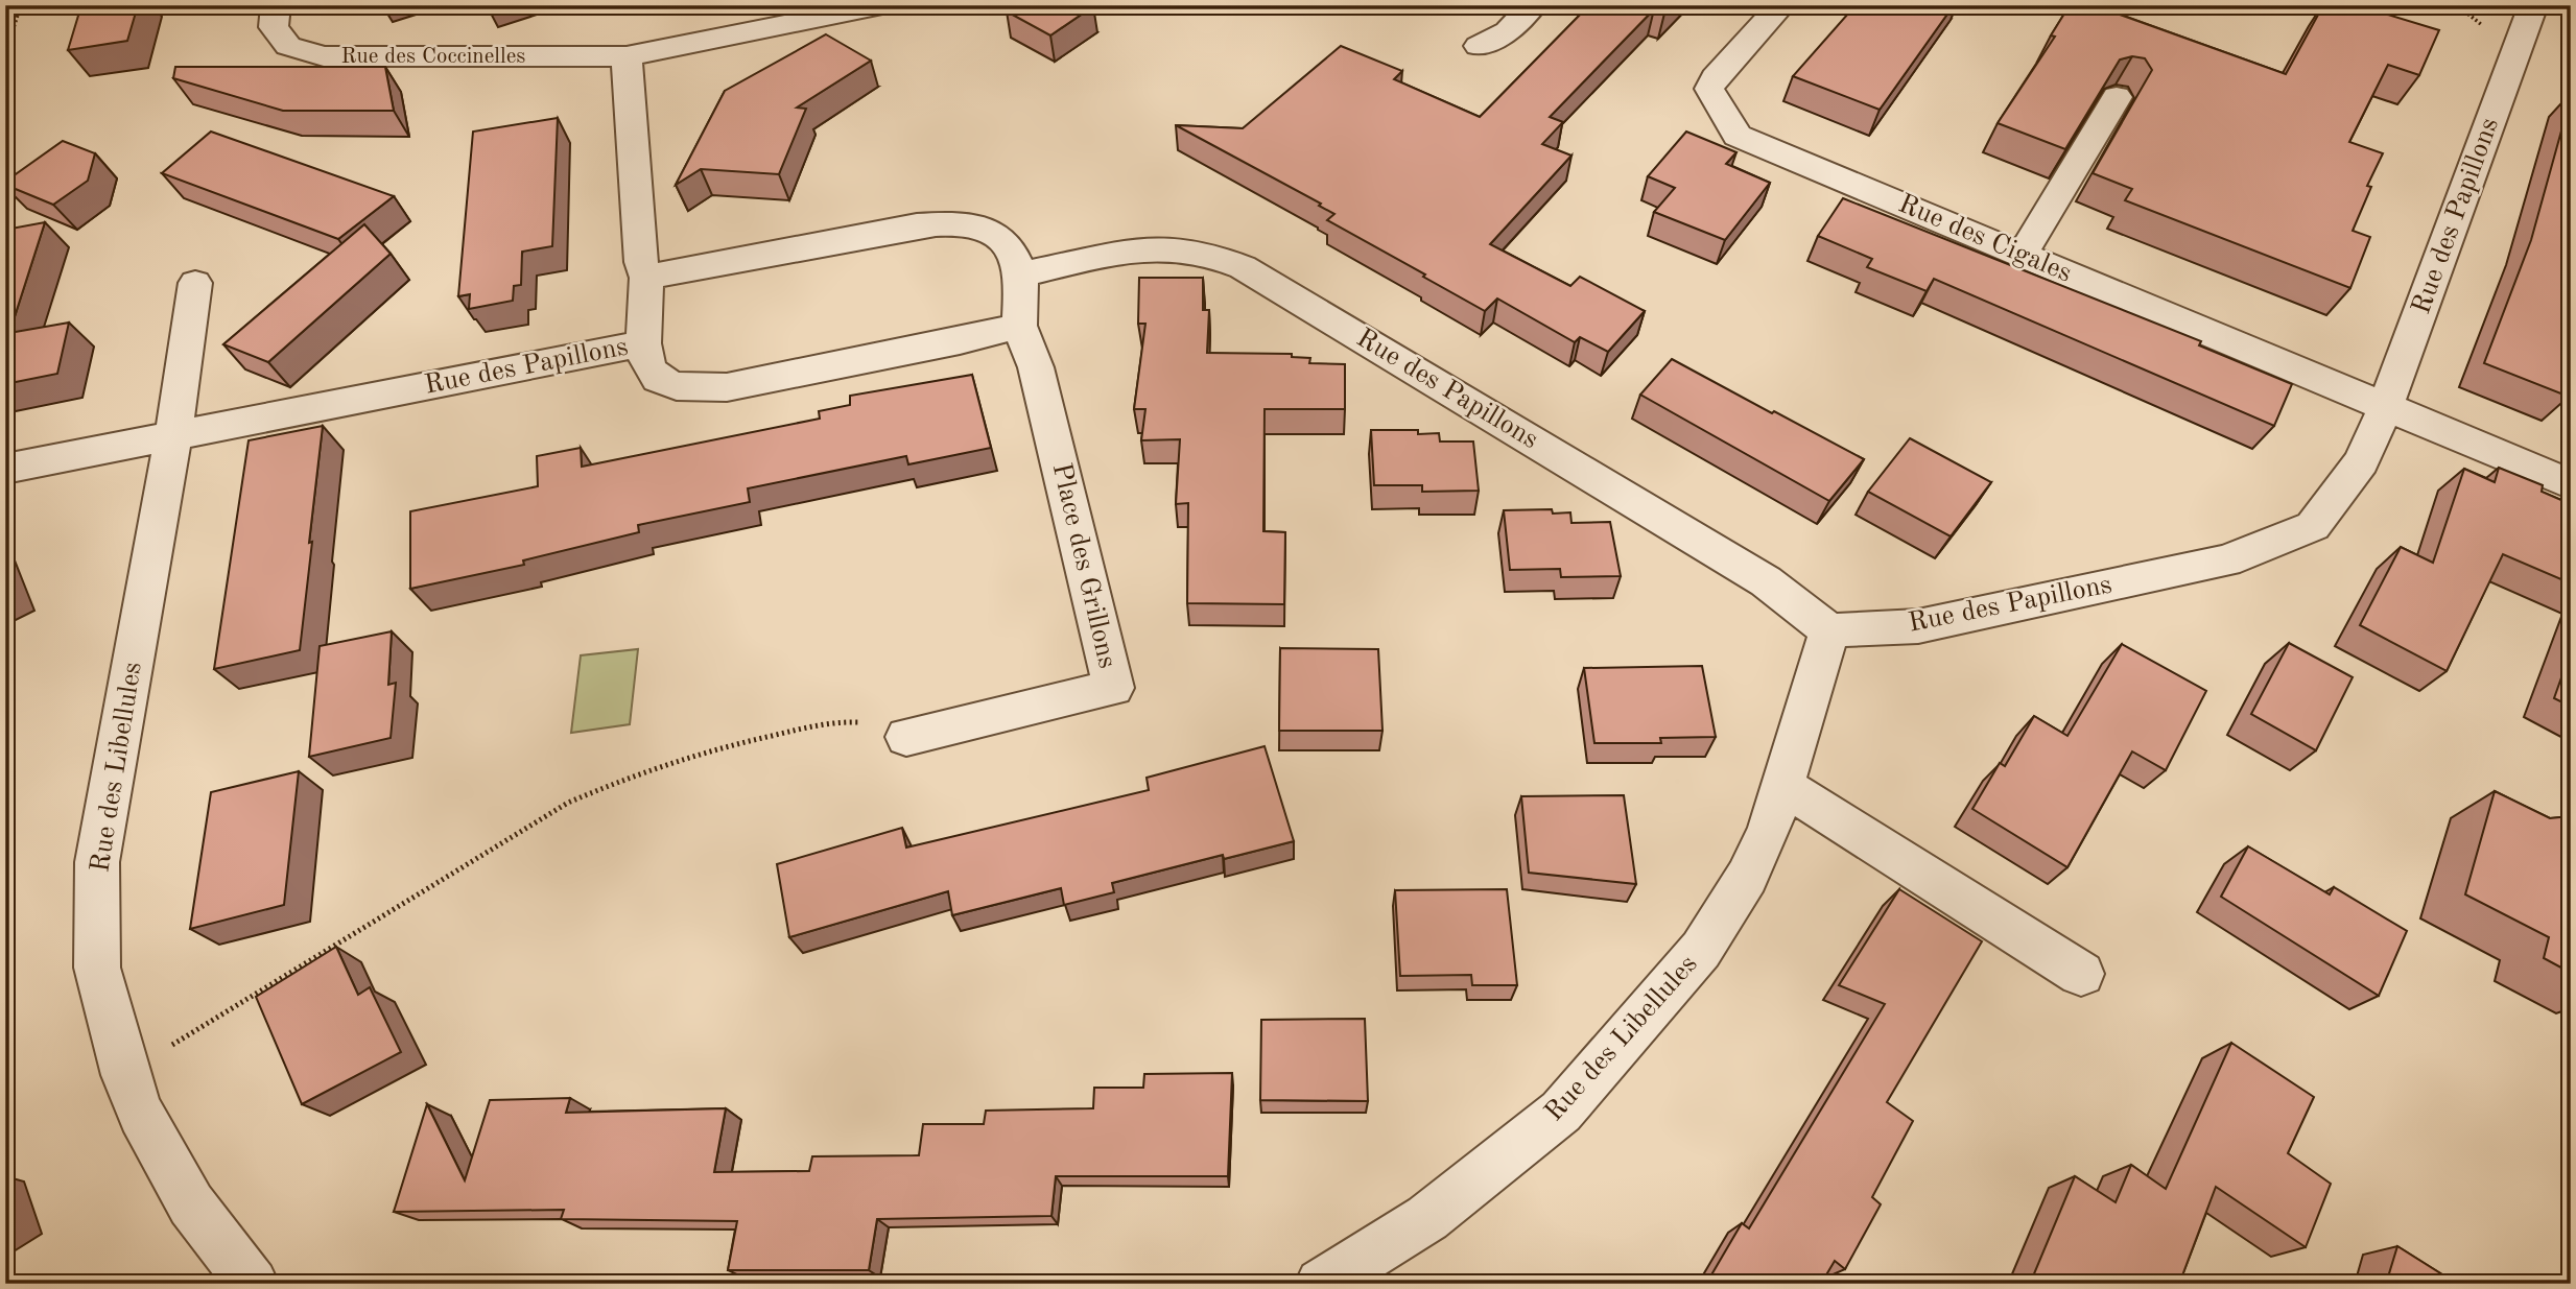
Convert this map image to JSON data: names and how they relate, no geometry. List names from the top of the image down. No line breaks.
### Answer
{"streets":{"street":["Rue des Coccinelles","Rue des Papillons","Rue des Cigales","Place des Grillons","Rue des Libellules"]},"crossings":[["Rue des Papillons","Rue des Cigales"],["Rue des Papillons","Place des Grillons"],["Rue des Papillons","Rue des Libellules"]]}
